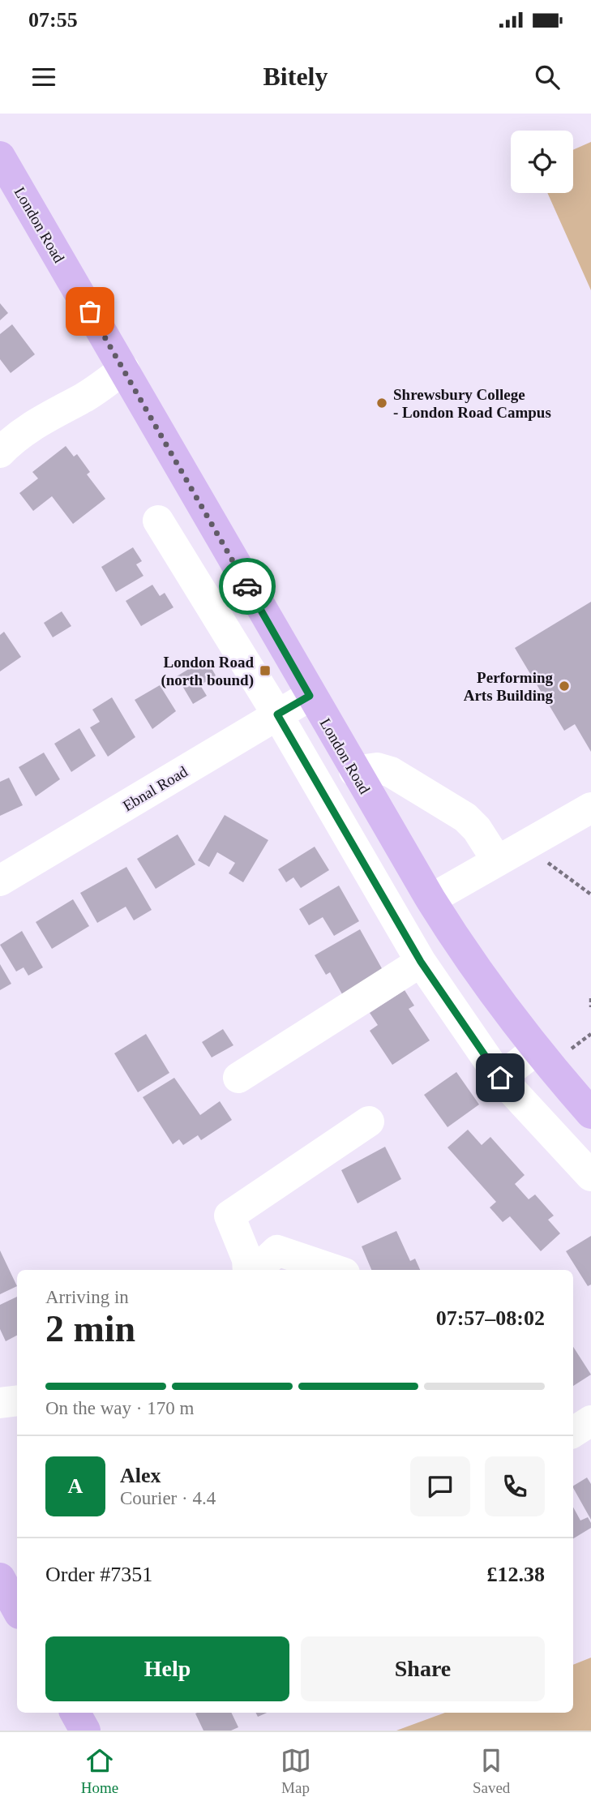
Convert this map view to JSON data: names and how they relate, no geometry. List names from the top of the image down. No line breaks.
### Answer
{"streets":{"main road":["London Road"],"street":["Ebnal Road"]},"crossings":[["London Road","Ebnal Road"]],"places":{"other":["Shrewsbury College - London Road Campus","Performing Arts Building"],"transit":["London Road (north bound)"]},"page":{"status":"07:55","header":"Bitely","heading":["2 min","Arriving in","07:57–08:02"],"panel":["Alex","Courier · 4.4","Order #7351","£12.38"],"bar":"On the way · 170 m","round":"A","buttons":["Help","Share"],"tabs":["Home","Map","Saved"]}}
